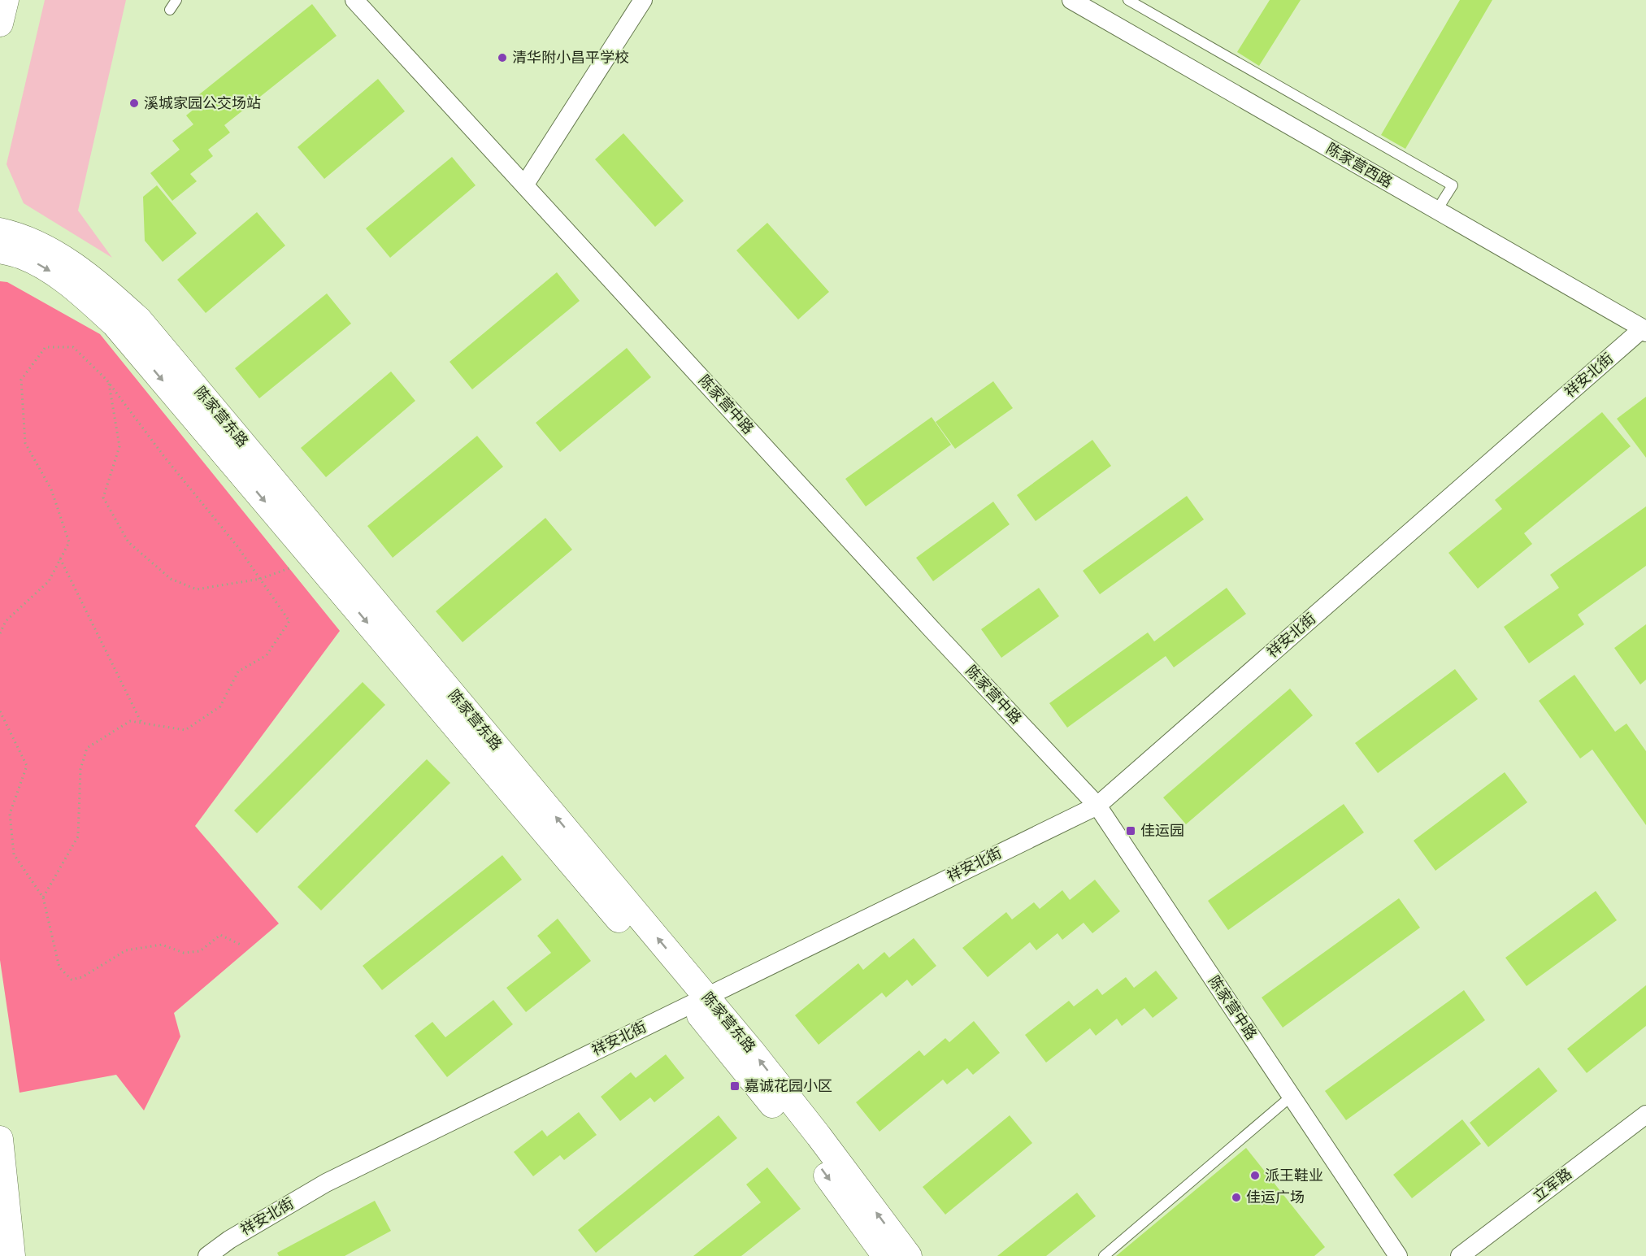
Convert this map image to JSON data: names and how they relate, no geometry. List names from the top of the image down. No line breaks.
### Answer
{"streets":{"street":["陈家营西路","祥安北街","陈家营中路","陈家营东路","立军路"]},"crossings":[["陈家营西路","祥安北街"],["祥安北街","陈家营中路"],["祥安北街","陈家营东路"]],"places":{"other":["清华附小昌平学校","溪城家园公交场站","派王鞋业","佳运广场"],"transit":["佳运园","嘉诚花园小区"]}}
